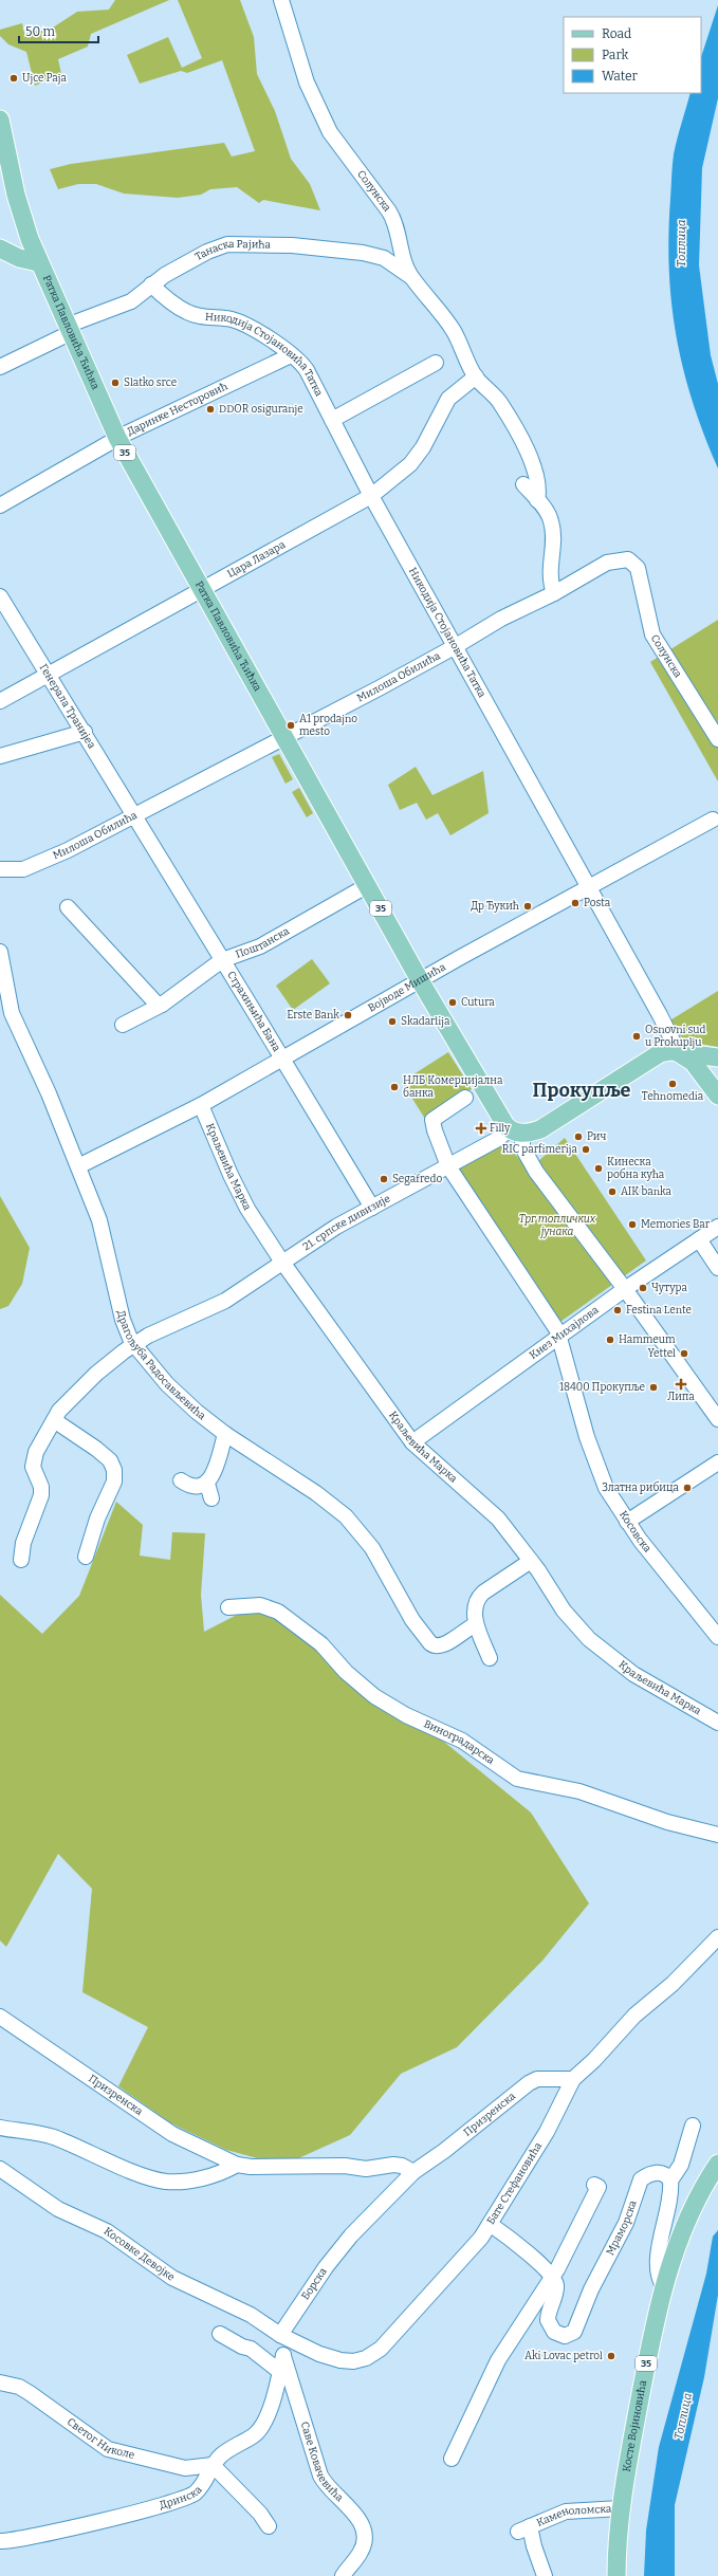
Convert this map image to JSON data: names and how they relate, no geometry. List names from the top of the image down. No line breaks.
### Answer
{"streets":{"main road":["Ратка Павловића Ћићка","35","21. српске дивизије","Косте Војиновића"],"street":["Солунска","Танаска Рајића","Никодија Стојановића Татка","Даринке Несторовић","Цара Лазара","Милоша Обилића","Генерала Транијеа","Поштанска","Војводе Мишића","Страхињића Бана","Краљевића Марка","Кнез Михајлова","Драгољуба Радосављевића","Косовска","Виноградарска","Призренска","Бате Стефановића","Мраморска","Косовке Девојке","Борска","Светог Николе","Саве Ковачевића","Дринска","Каменоломска"]},"crossings":[["Солунска","Танаска Рајића"],["Солунска","Цара Лазара"],["Солунска","Милоша Обилића"],["Танаска Рајића","Ратка Павловића Ћићка"],["Танаска Рајића","Никодија Стојановића Татка"],["Ратка Павловића Ћићка","Даринке Несторовић"],["Ратка Павловића Ћићка","Цара Лазара"],["Ратка Павловића Ћићка","Милоша Обилића"],["Ратка Павловића Ћићка","Поштанска"],["Ратка Павловића Ћићка","Војводе Мишића"],["Ратка Павловића Ћићка","21. српске дивизије"],["Никодија Стојановића Татка","Даринке Несторовић"],["Никодија Стојановића Татка","Цара Лазара"],["Никодија Стојановића Татка","Милоша Обилића"],["Никодија Стојановића Татка","Војводе Мишића"],["Никодија Стојановића Татка","21. српске дивизије"],["Цара Лазара","Генерала Транијеа"],["Милоша Обилића","Генерала Транијеа"],["Милоша Обилића","Страхињића Бана"],["Генерала Транијеа","Страхињића Бана"],["Поштанска","Страхињића Бана"],["Војводе Мишића","Страхињића Бана"],["Војводе Мишића","Краљевића Марка"],["Војводе Мишића","Драгољуба Радосављевића"],["Страхињића Бана","21. српске дивизије"],["Краљевића Марка","21. српске дивизије"],["Краљевића Марка","Кнез Михајлова"],["21. српске дивизије","Драгољуба Радосављевића"],["Кнез Михајлова","Косовска"],["Призренска","Бате Стефановића"],["Призренска","Борска"],["Бате Стефановића","Косовке Девојке"],["Бате Стефановића","Борска"],["Бате Стефановића","Саве Ковачевића"],["Косовке Девојке","Борска"],["Косовке Девојке","Саве Ковачевића"],["Борска","Саве Ковачевића"],["Косте Војиновића","Каменоломска"],["Светог Николе","Дринска"],["Саве Ковачевића","Дринска"]],"districts":["Прокупље"],"water":["Топлица"],"parks":["Трг топличких јунака"],"places":{"other":["Ujce Paja","Slatko srce","DDOR osiguranje","A1 prodajno mesto","Posta","Др Ђукић","Cutura","Erste Bank","Skadarlija","Osnovni sud u Prokuplju","Tehnomedia","НЛБ Комерцијална банка","Рич","RIC parfimerija","Кинеска робна кућа","Segafredo","AIK banka","Memories Bar","Чутура","Festina Lente","Hammeum","Yettel","18400 Прокупље","Златна рибица","Aki Lovac petrol"],"health":["Filly","Липа"]},"legend":["Road","Park","Water"],"scale_bar":"50 m"}
